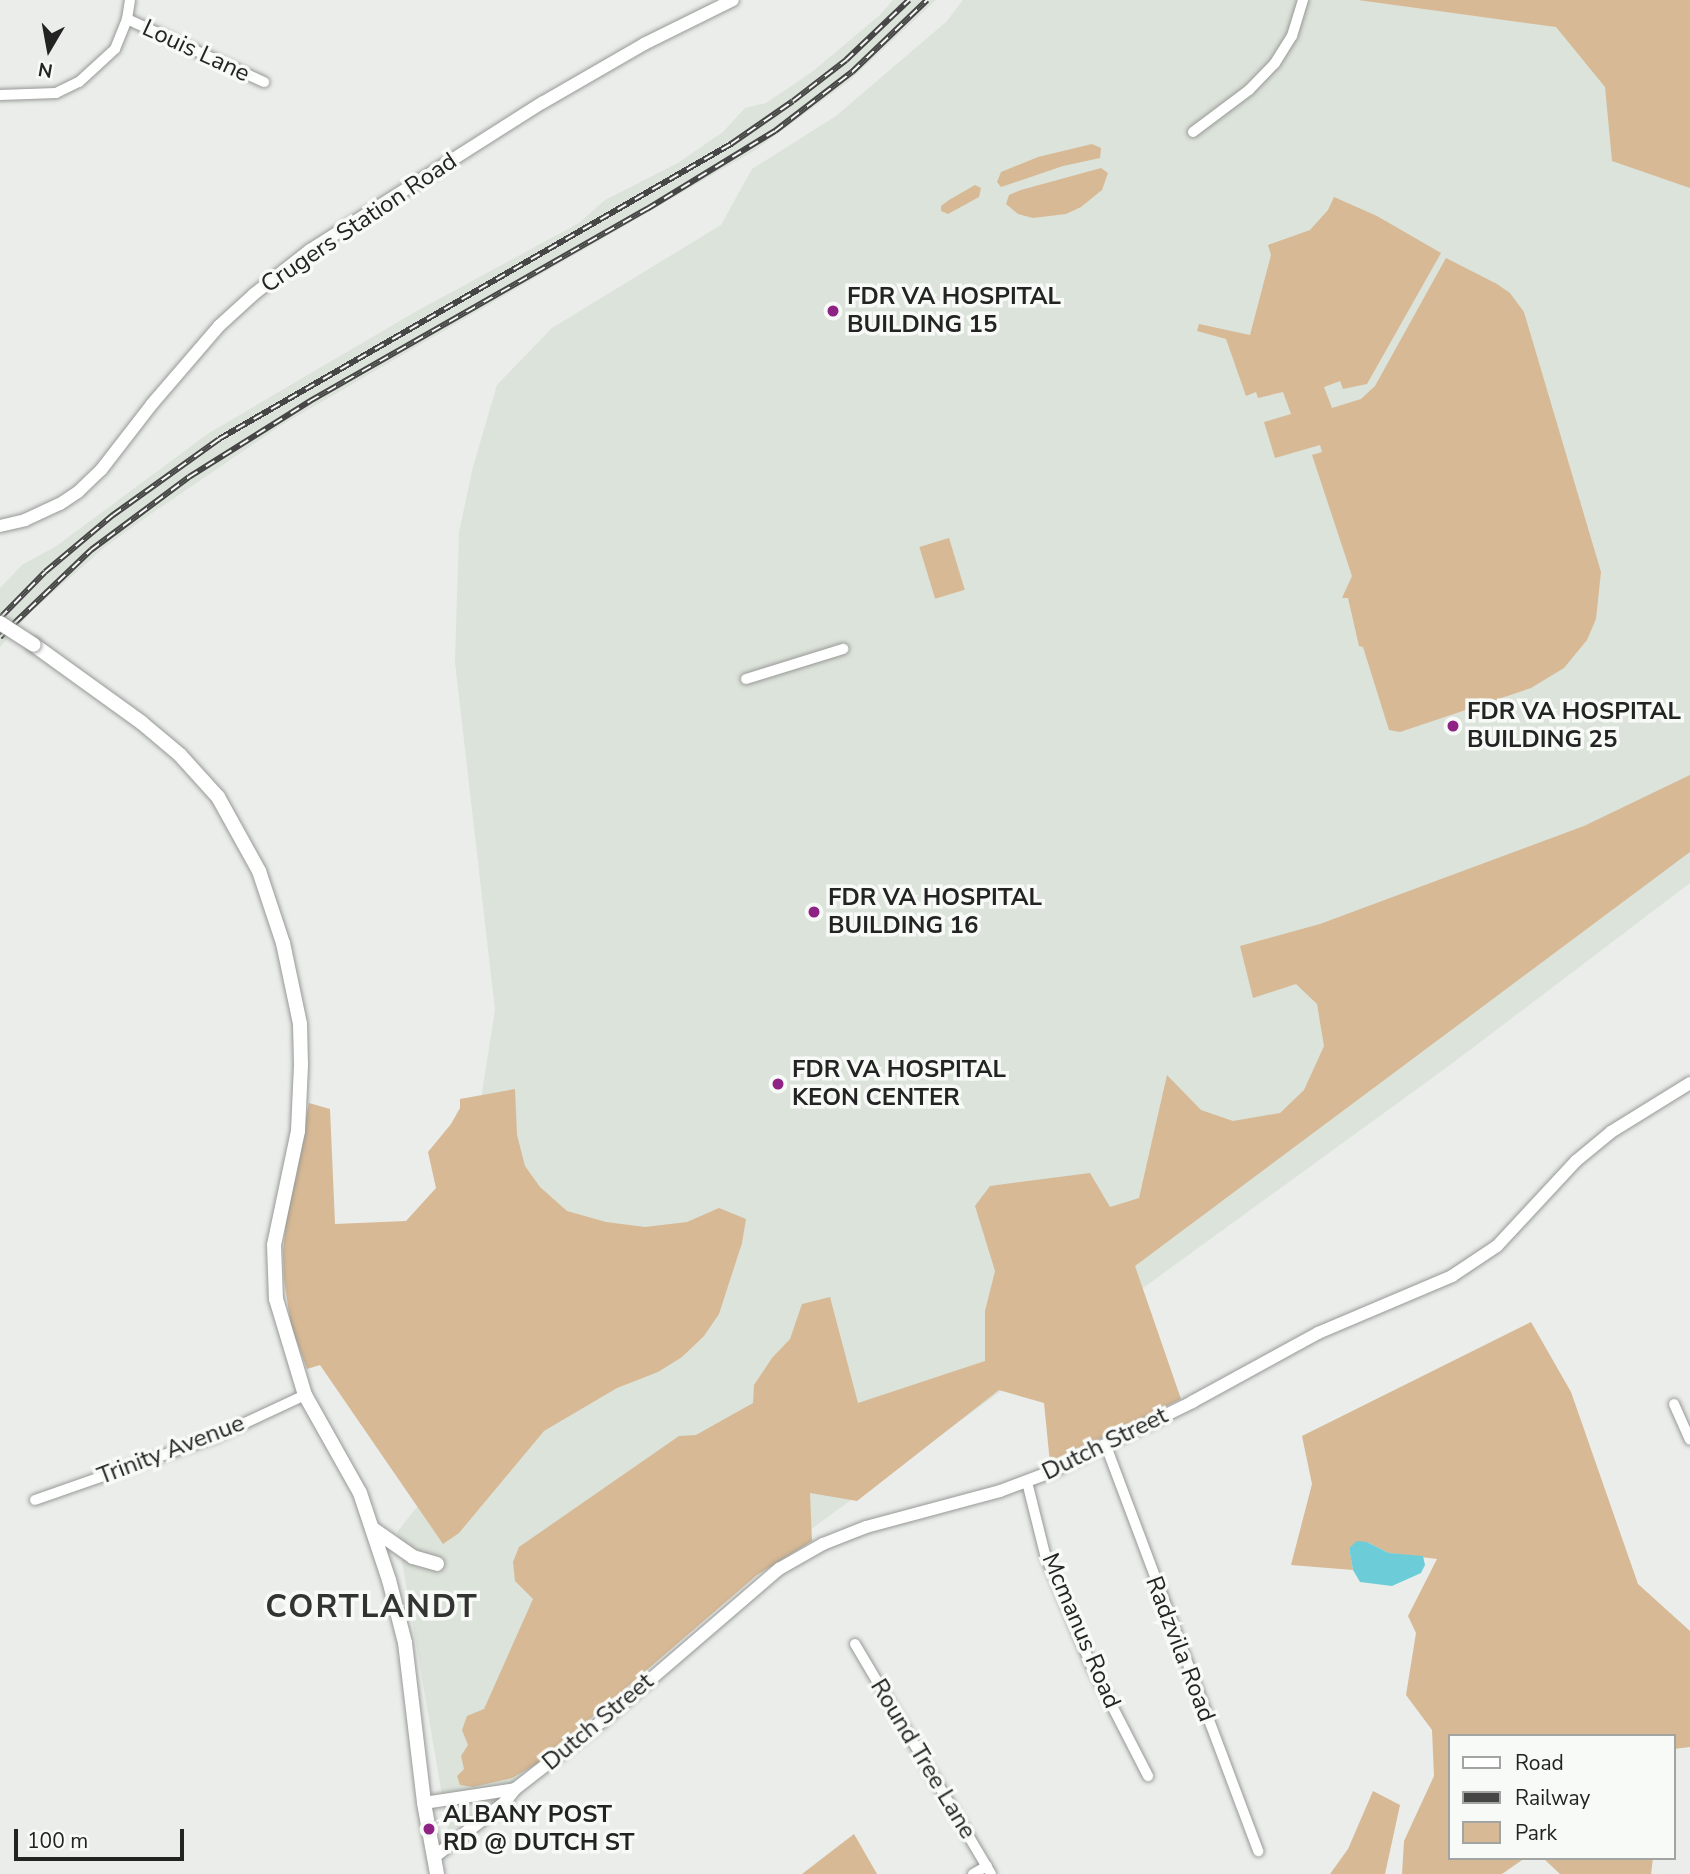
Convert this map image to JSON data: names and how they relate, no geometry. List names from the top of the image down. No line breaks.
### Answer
{"streets":{"street":["Louis Lane","Crugers Station Road","Dutch Street","Trinity Avenue","Mcmanus Road","Radzvila Road","Round Tree Lane"]},"crossings":[["Dutch Street","Mcmanus Road"],["Dutch Street","Radzvila Road"]],"districts":["CORTLANDT"],"places":["FDR VA HOSPITAL BUILDING 15","FDR VA HOSPITAL BUILDING 25","FDR VA HOSPITAL BUILDING 16","FDR VA HOSPITAL KEON CENTER","ALBANY POST RD @ DUTCH ST"],"legend":["Road","Railway","Park"],"scale_bar":"100 m","north":"bottom"}
